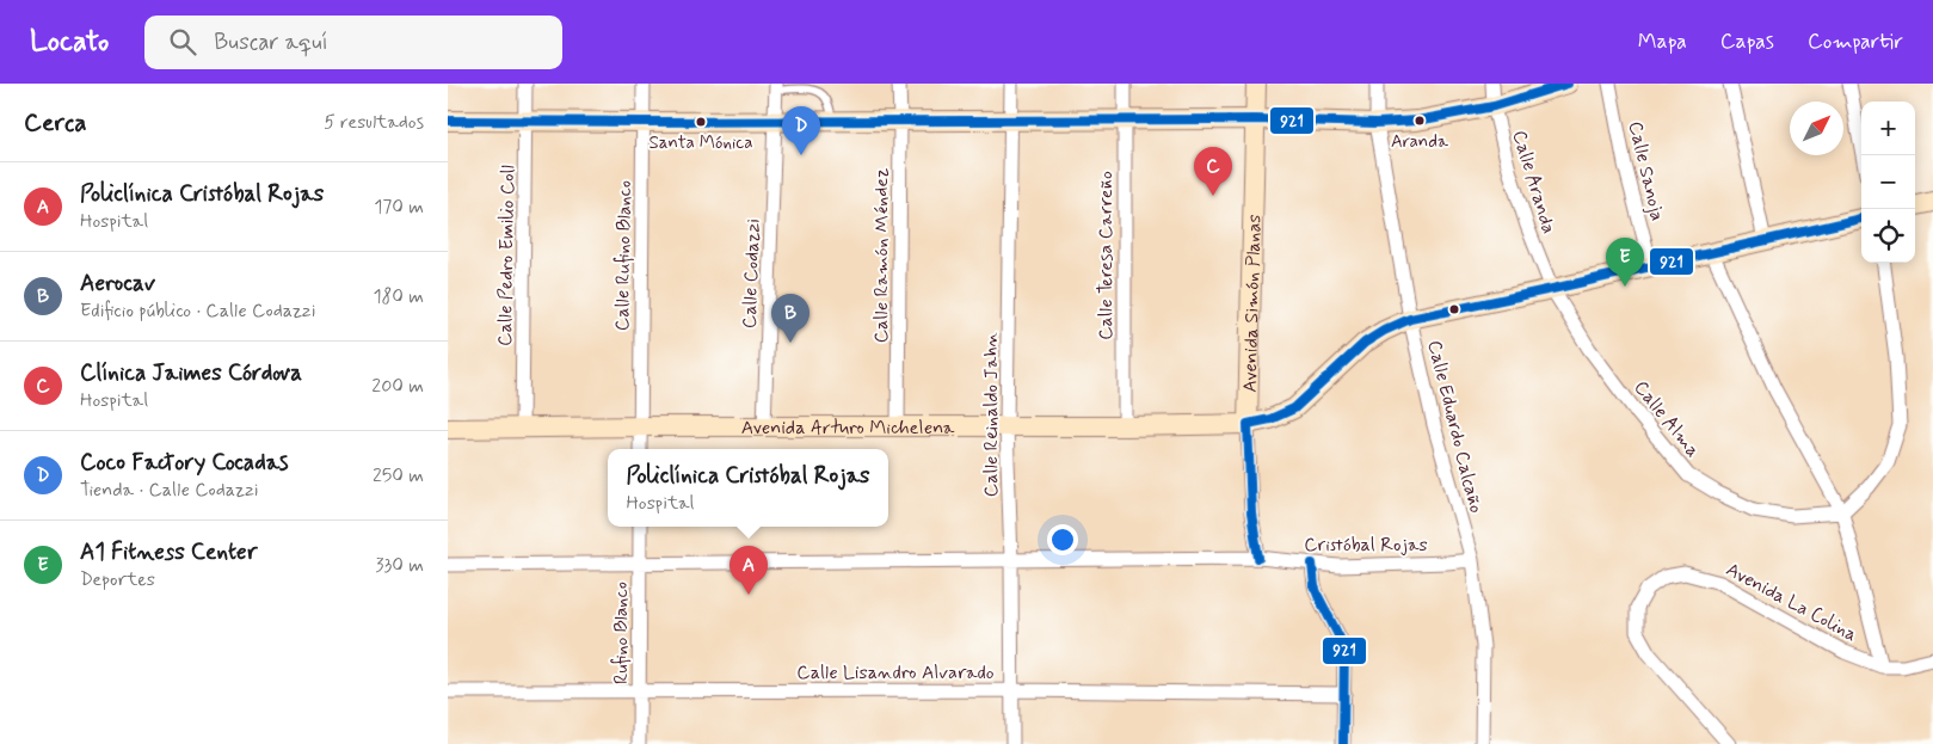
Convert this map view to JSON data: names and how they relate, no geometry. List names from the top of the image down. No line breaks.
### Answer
{"streets":{"street":["Calle Sanoja","Calle Aranda","Calle Pedro Emilio Coll","Calle Rufino Blanco","Calle Ramón Méndez","Calle Teresa Carreño","Calle Codazzi","Avenida Simón Planas","Calle Reinaldo Jahn","Calle Alma","Avenida Arturo Michelena","Calle Eduardo Calcaño","Cristóbal Rojas","Avenida La Colina","Rufino Blanco","Calle Lisandro Alvarado"]},"crossings":[["Calle Sanoja","Avenida Arturo Michelena"],["Calle Aranda","Calle Alma"],["Calle Aranda","Avenida Arturo Michelena"],["Calle Pedro Emilio Coll","Avenida Arturo Michelena"],["Calle Rufino Blanco","Avenida Arturo Michelena"],["Calle Ramón Méndez","Avenida Arturo Michelena"],["Calle Teresa Carreño","Avenida Arturo Michelena"],["Calle Codazzi","Avenida Arturo Michelena"],["Avenida Simón Planas","Avenida Arturo Michelena"],["Avenida Simón Planas","Cristóbal Rojas"],["Calle Reinaldo Jahn","Avenida Arturo Michelena"],["Calle Reinaldo Jahn","Cristóbal Rojas"],["Calle Reinaldo Jahn","Calle Lisandro Alvarado"],["Calle Alma","Avenida Arturo Michelena"],["Avenida Arturo Michelena","Calle Eduardo Calcaño"],["Calle Eduardo Calcaño","Cristóbal Rojas"],["Cristóbal Rojas","Rufino Blanco"],["Rufino Blanco","Calle Lisandro Alvarado"]],"places":["Aranda","Santa Mónica"],"lines":["transit line 921"],"north":"top right","page":{"header":"Locato","search":"Buscar aquí","nav":["Mapa","Capas","Compartir"],"heading":["Cerca","5 resultados"],"map_buttons":["+","−"],"pins":["D","C","E","B","A"],"list":[{"mark":"A","name":"Policlínica Cristóbal Rojas","note":"Hospital","value":"170 m"},{"mark":"B","name":"Aerocav","note":"Edificio público · Calle Codazzi","value":"180 m"},{"mark":"C","name":"Clínica Jaimes Córdova","note":"Hospital","value":"200 m"},{"mark":"D","name":"Coco Factory Cocadas","note":"Tienda · Calle Codazzi","value":"250 m"},{"mark":"E","name":"A1 Fitness Center","note":"Deportes","value":"330 m"}],"popup":["Policlínica Cristóbal Rojas","Hospital"]}}
